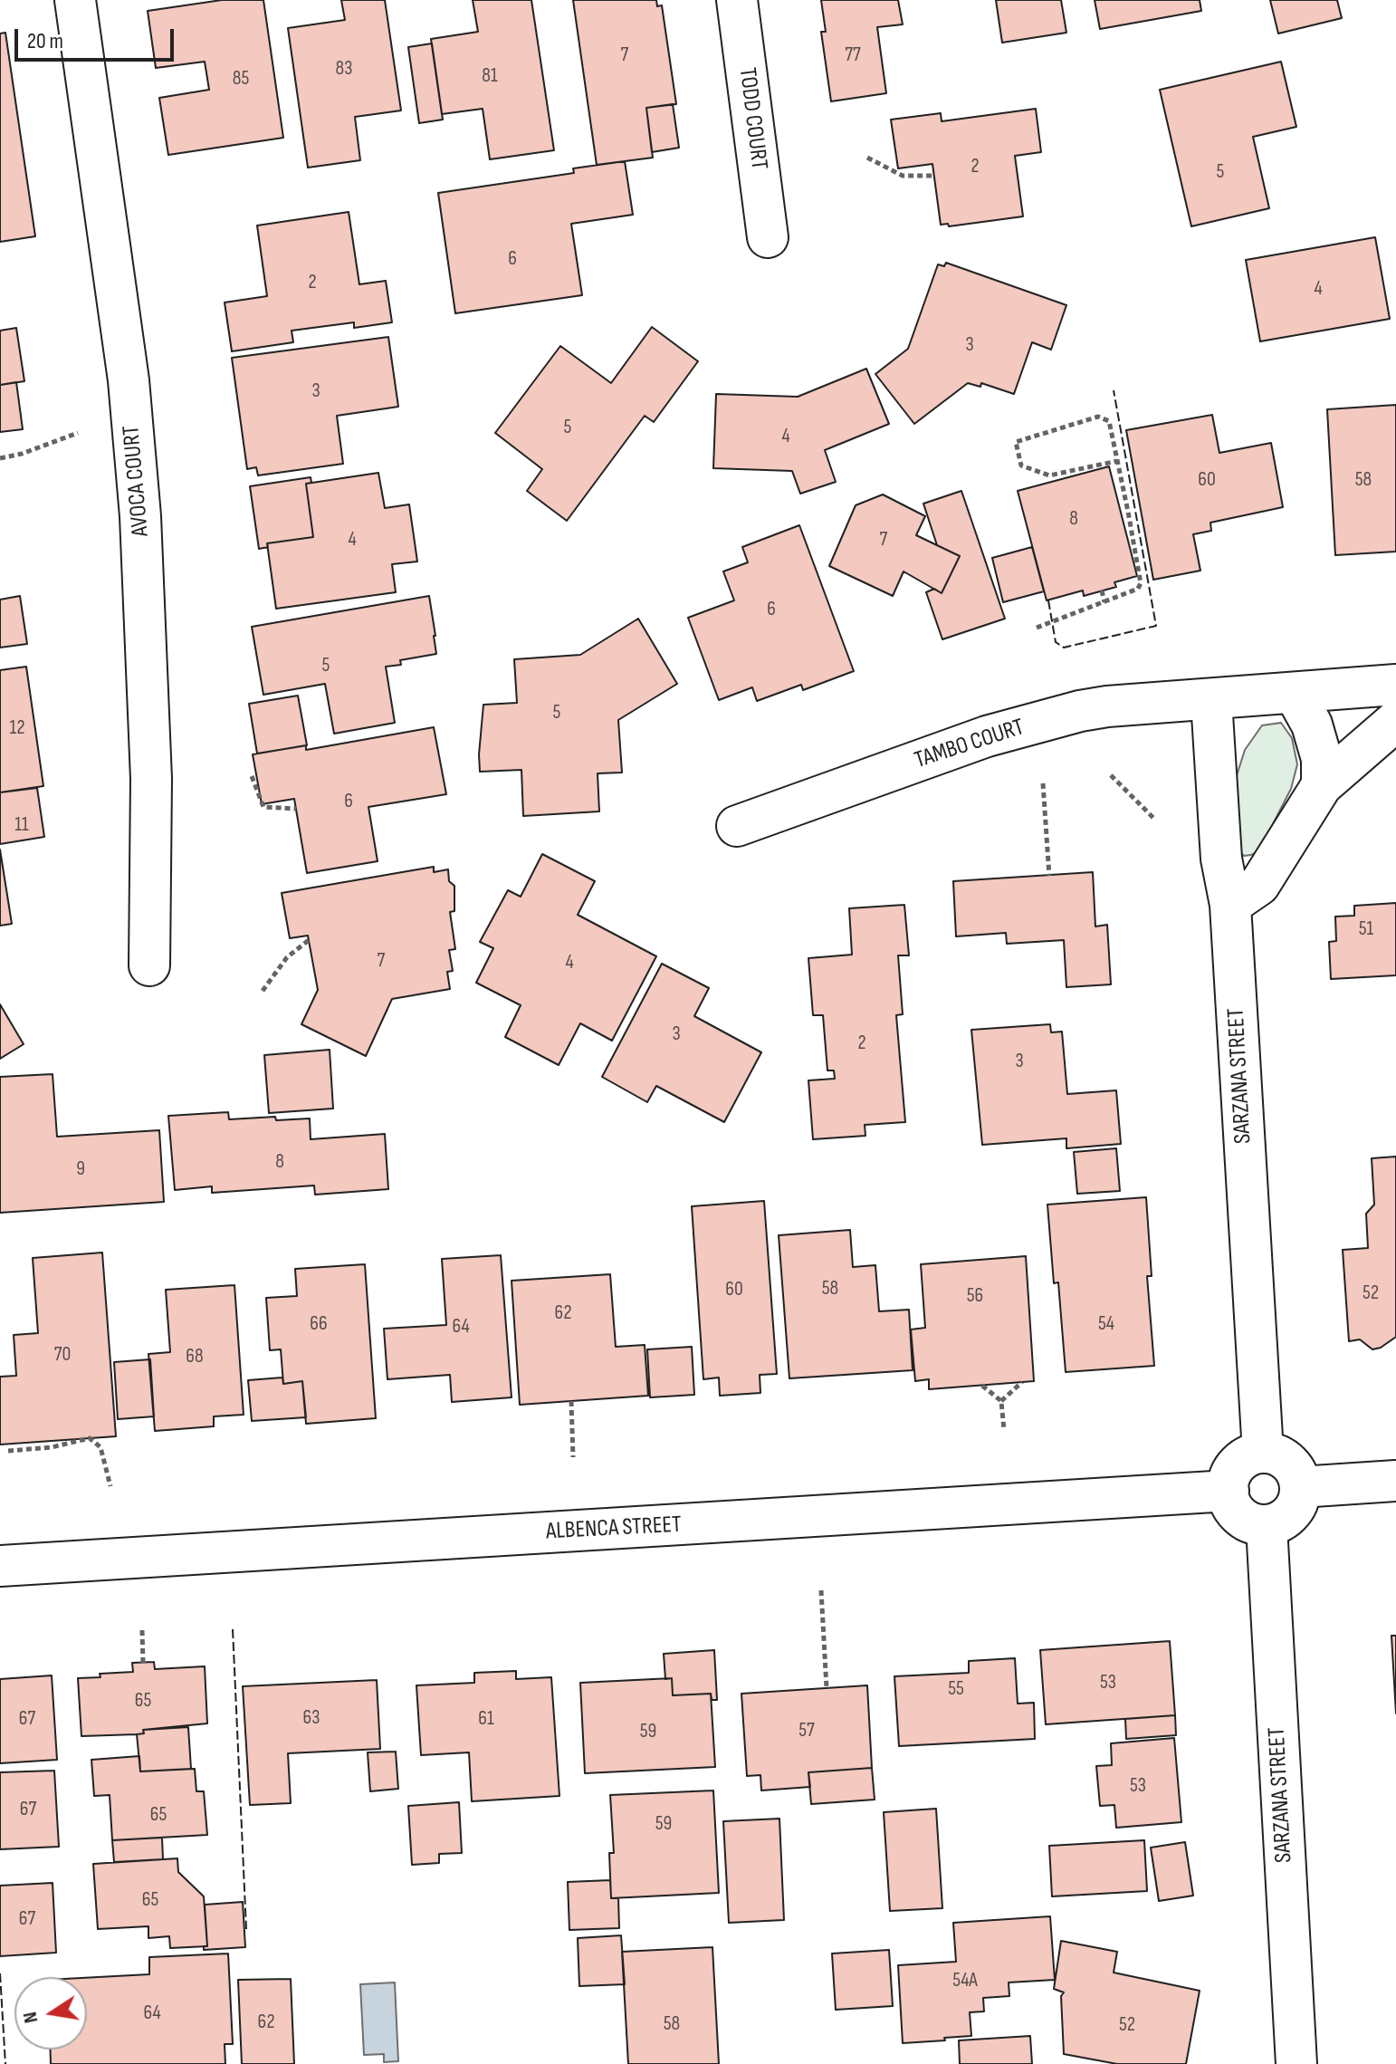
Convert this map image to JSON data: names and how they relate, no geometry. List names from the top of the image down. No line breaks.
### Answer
{"streets":{"street":["TODD COURT","AVOCA COURT","TAMBO COURT","SARZANA STREET","ALBENCA STREET"]},"crossings":[["TAMBO COURT","SARZANA STREET"],["SARZANA STREET","ALBENCA STREET"]],"house_numbers":["7","77","83","81","85","2","5","6","2","4","3","3","5","4","60","58","8","4","7","6","5","5","12","6","11","51","7","4","3","2","3","8","9","58","60","52","56","62","66","54","64","70","68","53","55","65","63","67","61","57","59","53","67","65","59","65","67","54A","64","62","58","52"],"scale_bar":"20 m","north":"left"}
